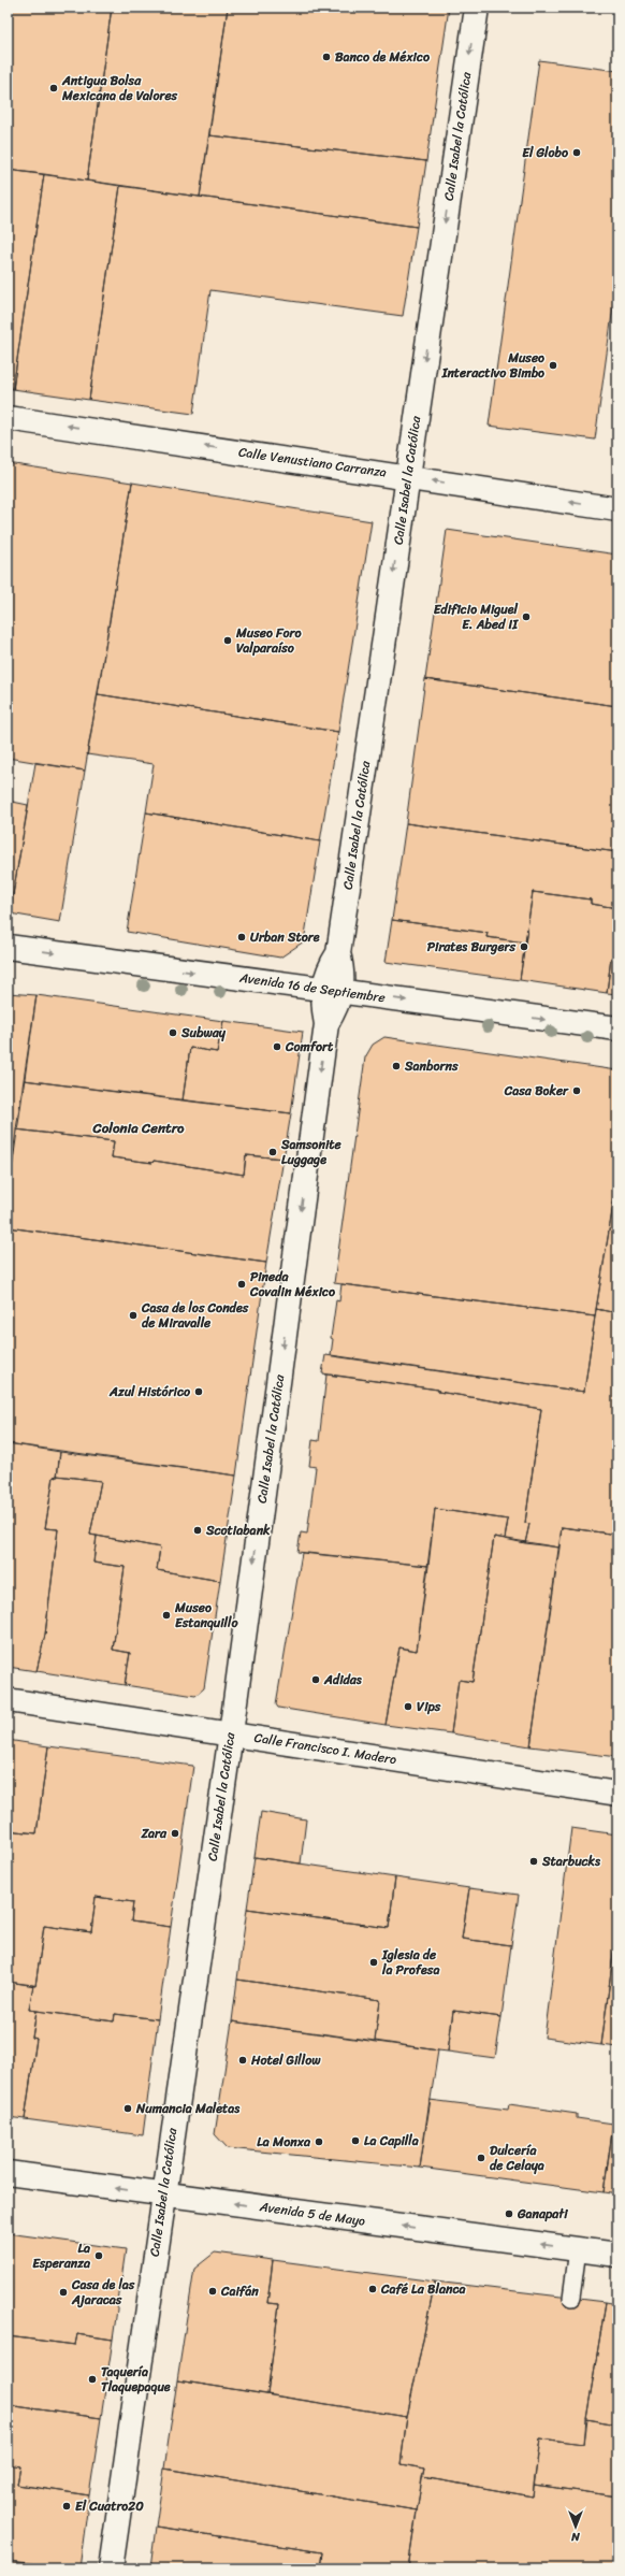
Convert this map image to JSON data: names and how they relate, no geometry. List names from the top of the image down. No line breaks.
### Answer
{"streets":{"street":["Calle Isabel la Católica","Calle Venustiano Carranza","Avenida 16 de Septiembre","Calle Francisco I. Madero","Avenida 5 de Mayo"]},"crossings":[["Calle Isabel la Católica","Calle Venustiano Carranza"],["Calle Isabel la Católica","Avenida 16 de Septiembre"],["Calle Isabel la Católica","Calle Francisco I. Madero"],["Calle Isabel la Católica","Avenida 5 de Mayo"]],"one_way":["Calle Isabel la Católica","Calle Venustiano Carranza","Avenida 16 de Septiembre","Avenida 5 de Mayo"],"districts":["Colonia Centro"],"places":["Banco de México","Antigua Bolsa Mexicana de Valores","El Globo","Museo Interactivo Bimbo","Edificio Miguel E. Abed II","Museo Foro Valparaíso","Urban Store","Pirates Burgers","Subway","Comfort","Sanborns","Casa Boker","Samsonite Luggage","Pineda Covalin México","Casa de los Condes de Miravalle","Azul Histórico","Scotiabank","Museo Estanquillo","Adidas","Vips","Zara","Starbucks","Iglesia de la Profesa","Hotel Gillow","Numancia Maletas","La Capilla","La Monxa","Dulcería de Celaya","Ganapati","La Esperanza","Café La Blanca","Caifán","Casa de las Ajaracas","Taquería Tlaquepaque","El Cuatro20"],"north":"bottom"}
